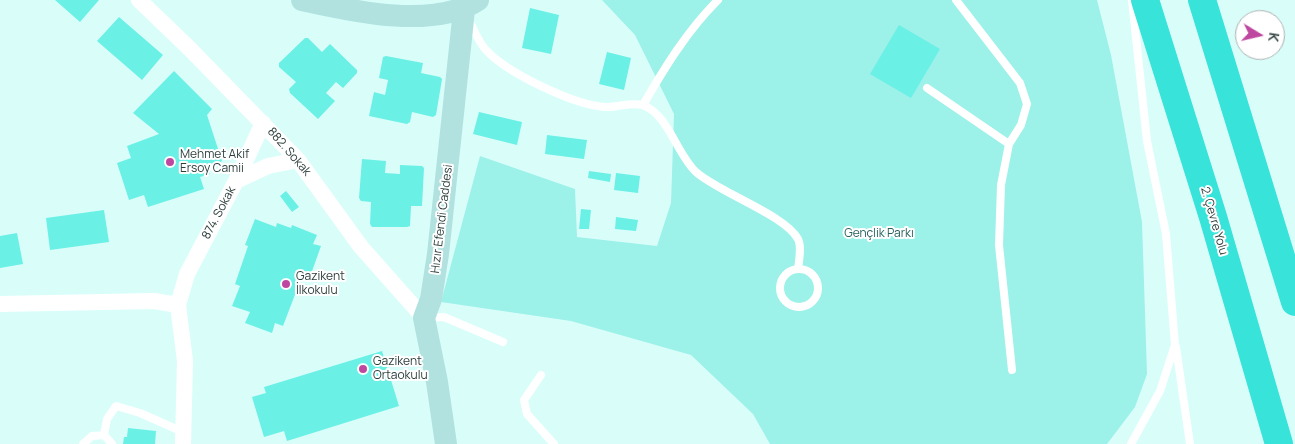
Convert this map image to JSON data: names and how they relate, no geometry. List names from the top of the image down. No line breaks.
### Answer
{"streets":{"highway":["2. Çevre Yolu"],"street":["882. Sokak","874. Sokak","Hızır Efendi Caddesi"]},"crossings":[["882. Sokak","874. Sokak"],["882. Sokak","Hızır Efendi Caddesi"]],"parks":["Gençlik Parkı"],"places":["Mehmet Akif Ersoy Camii","Gazikent İlkokulu","Gazikent Ortaokulu"],"north":"right"}
